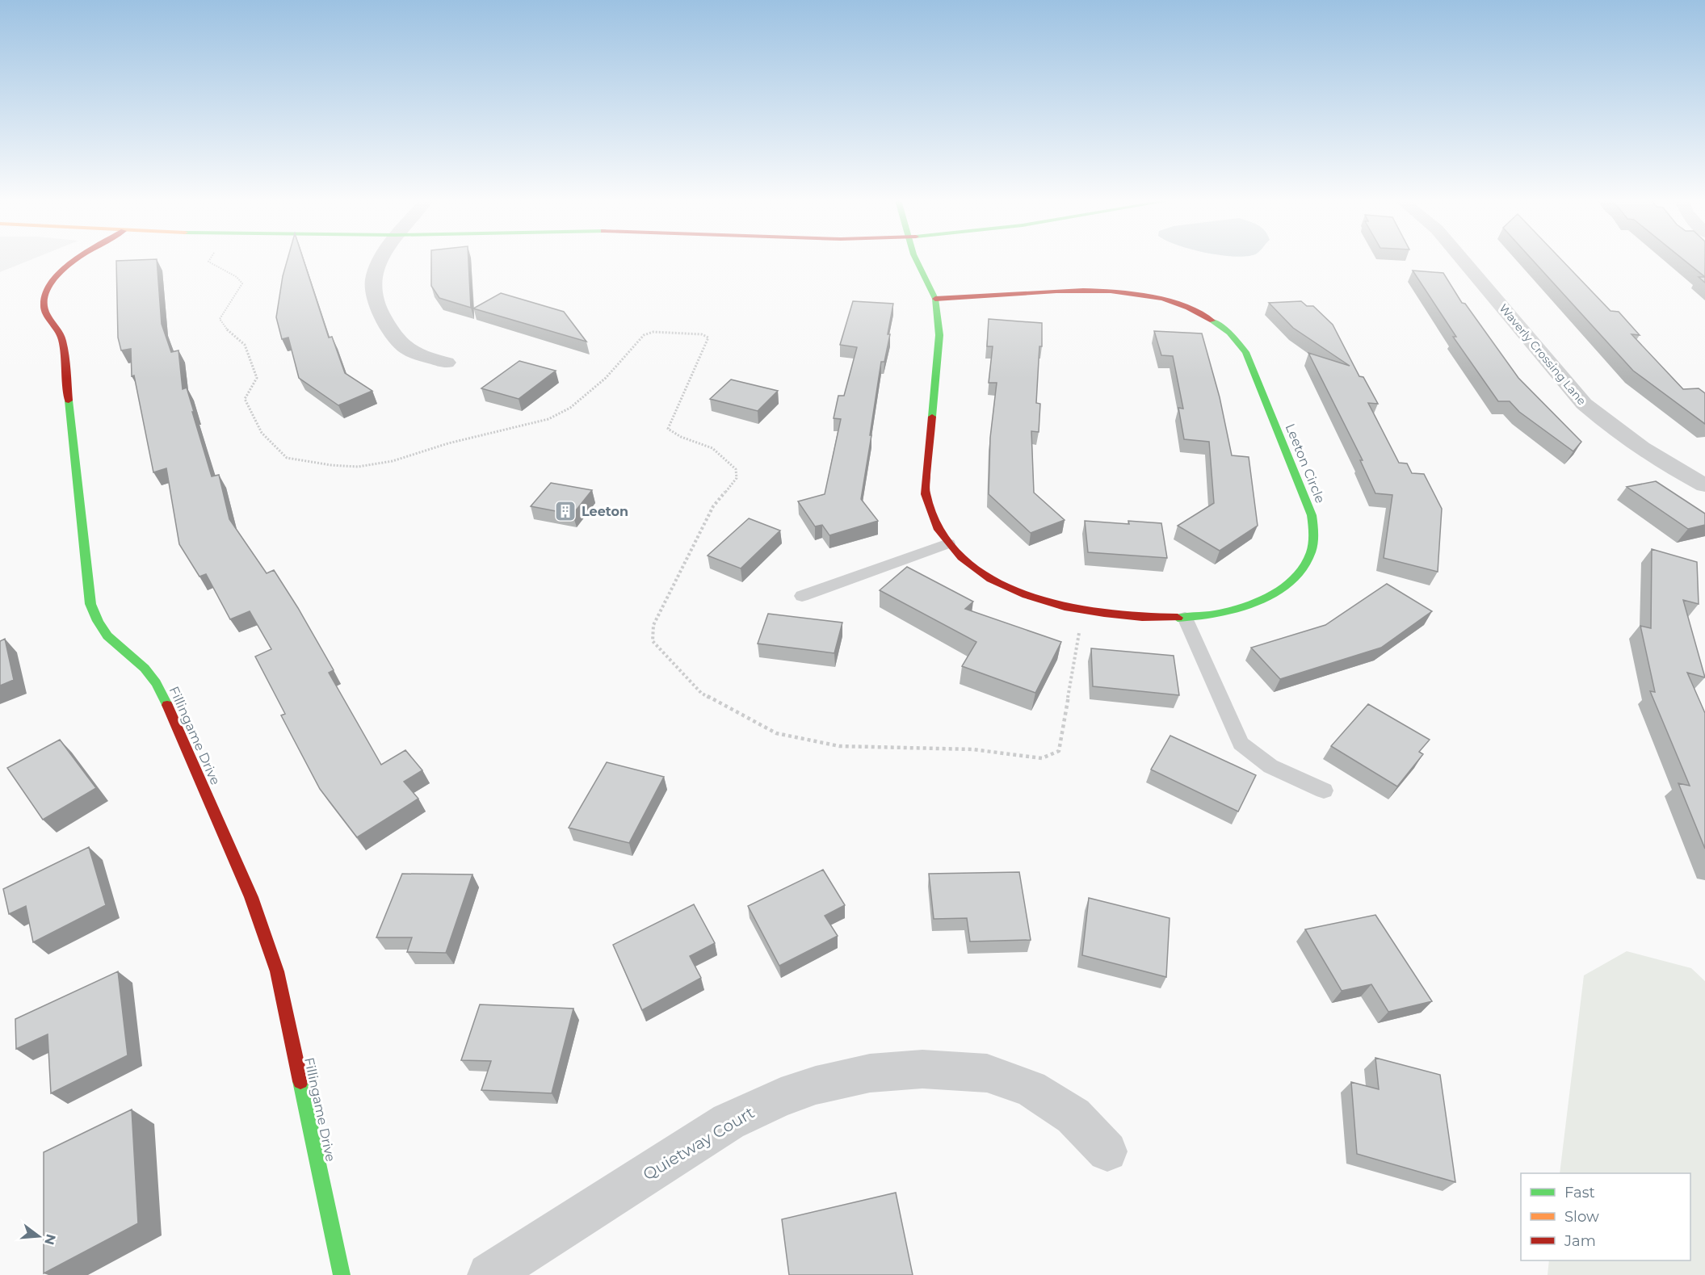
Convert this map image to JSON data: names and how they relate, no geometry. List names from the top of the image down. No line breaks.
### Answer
{"streets":{"street":["Waverly Crossing Lane","Leeton Circle","Fillingame Drive","Quietway Court"]},"places":{"building":["Leeton"]},"legend":["Fast","Slow","Jam"],"north":"right"}
